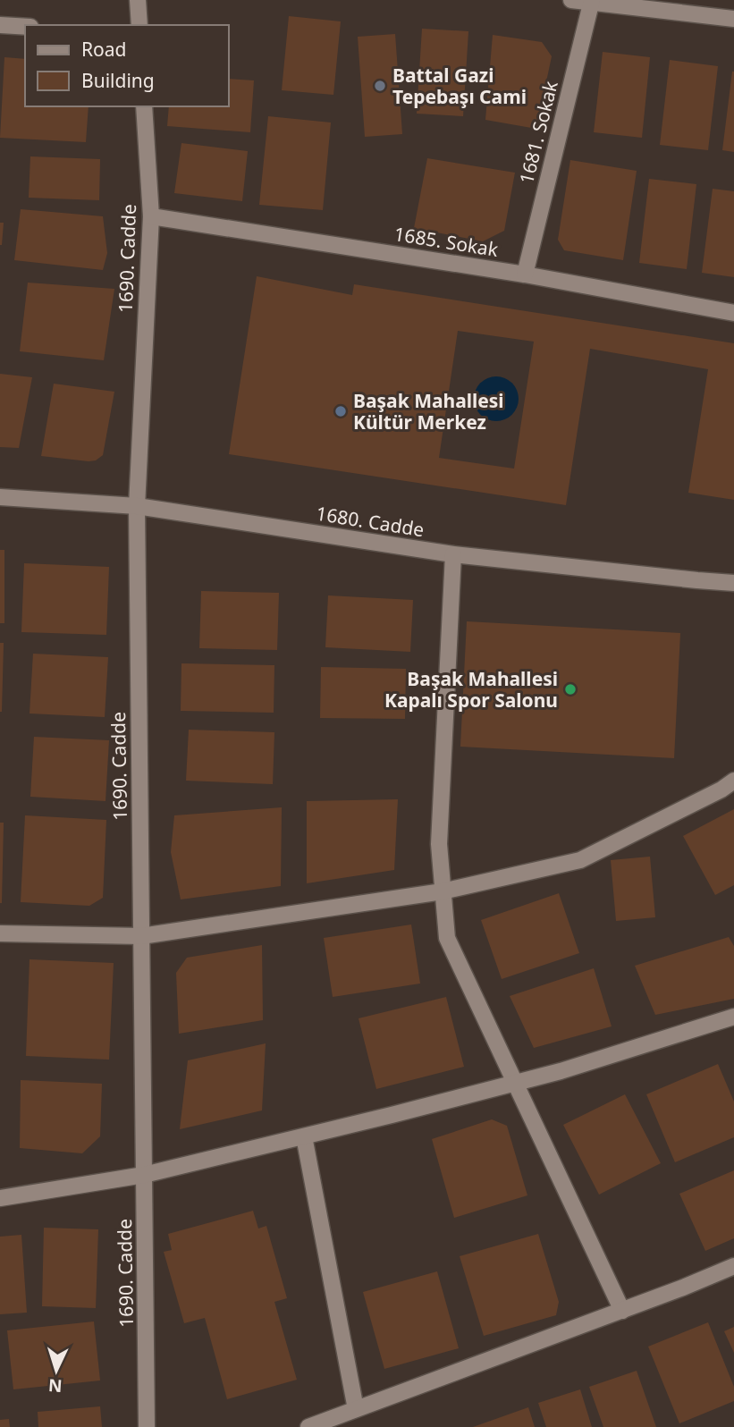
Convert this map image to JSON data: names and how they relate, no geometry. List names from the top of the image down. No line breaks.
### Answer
{"streets":{"street":["1681. Sokak","1685. Sokak","1690. Cadde","1680. Cadde"]},"crossings":[["1681. Sokak","1685. Sokak"],["1685. Sokak","1690. Cadde"],["1690. Cadde","1680. Cadde"]],"places":["Battal Gazi Tepebaşı Cami","Başak Mahallesi Kültür Merkez","Başak Mahallesi Kapalı Spor Salonu"],"legend":["Road","Building"],"north":"bottom"}
